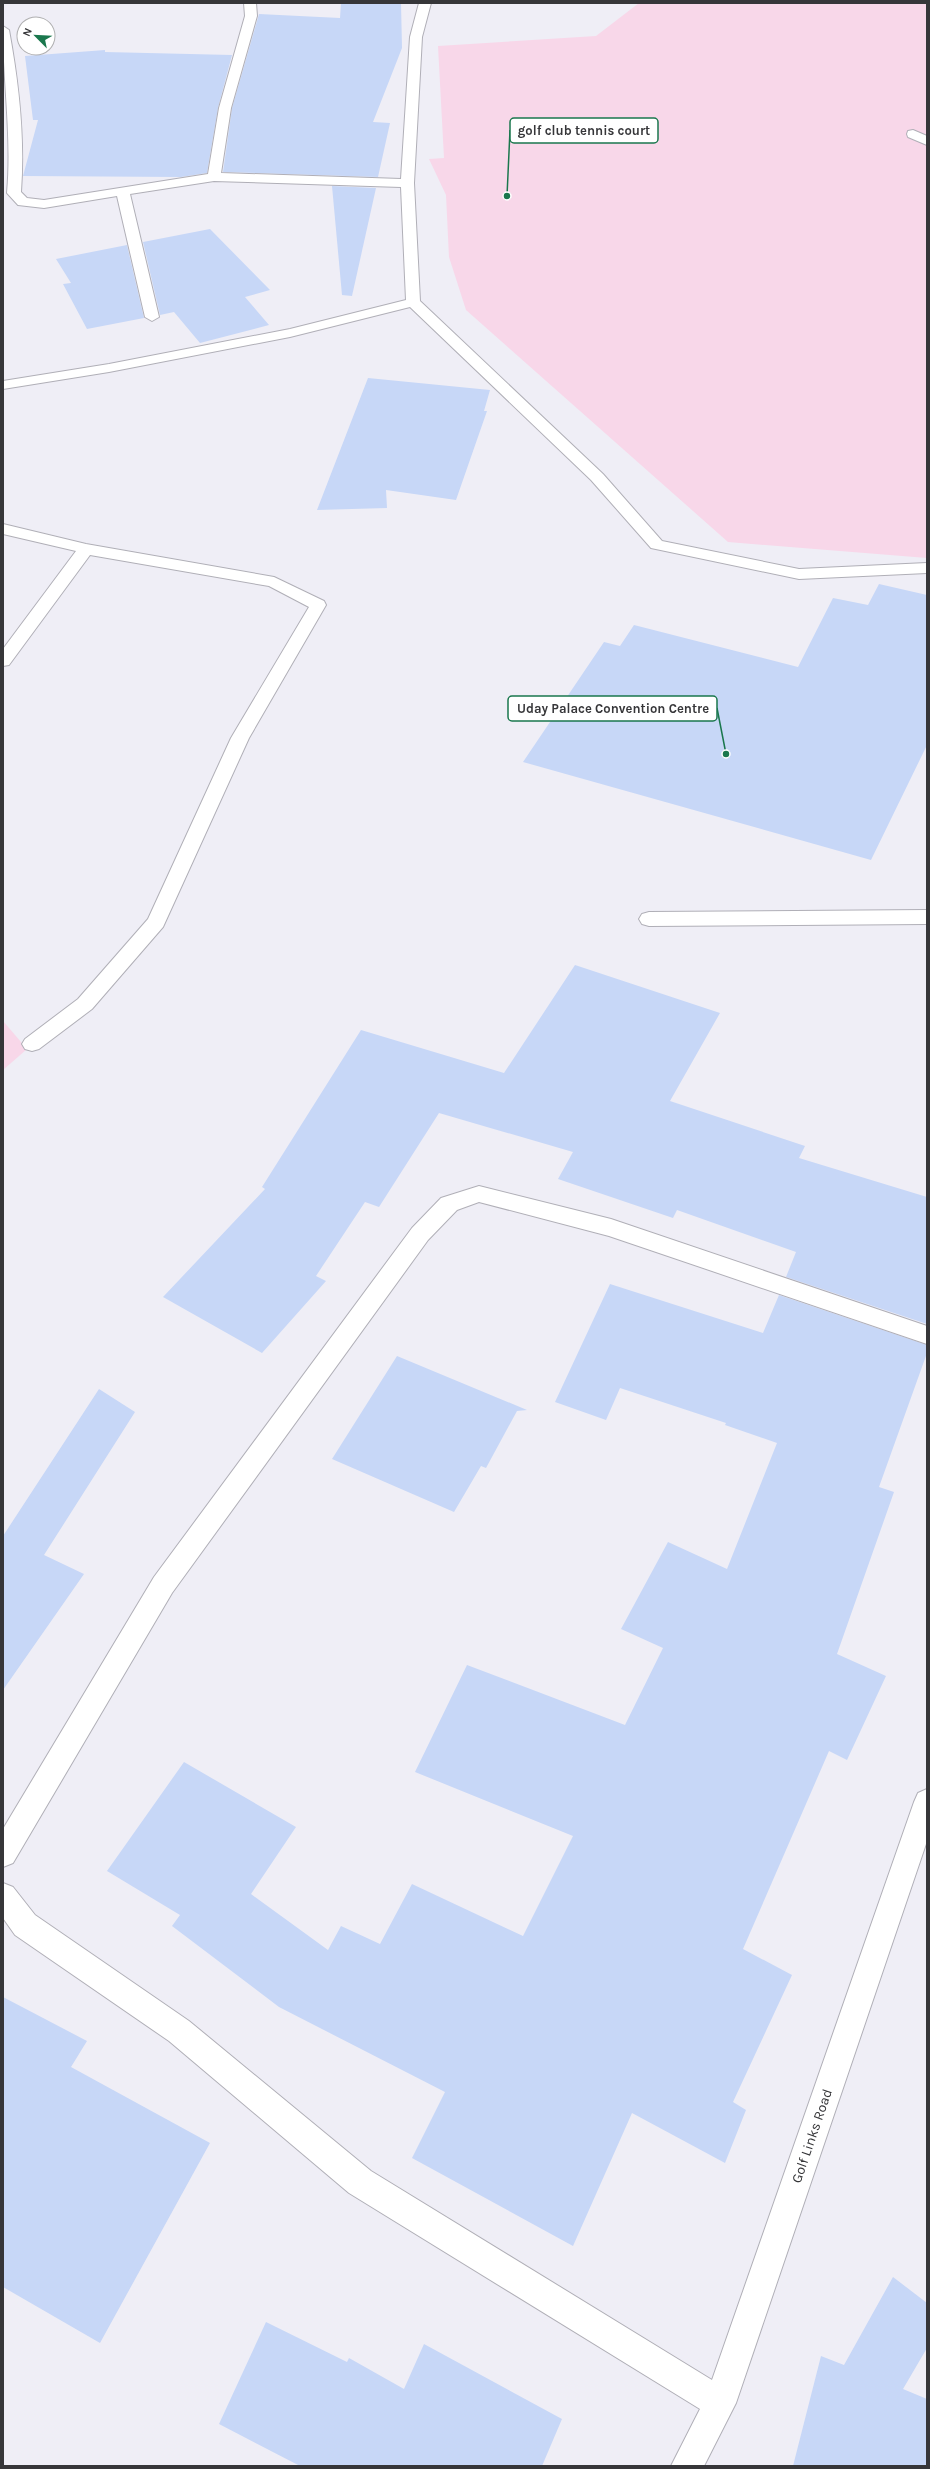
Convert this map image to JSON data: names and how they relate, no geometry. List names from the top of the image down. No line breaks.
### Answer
{"streets":{"street":["Golf Links Road"]},"places":["golf club tennis court","Uday Palace Convention Centre"],"north":"top left"}
